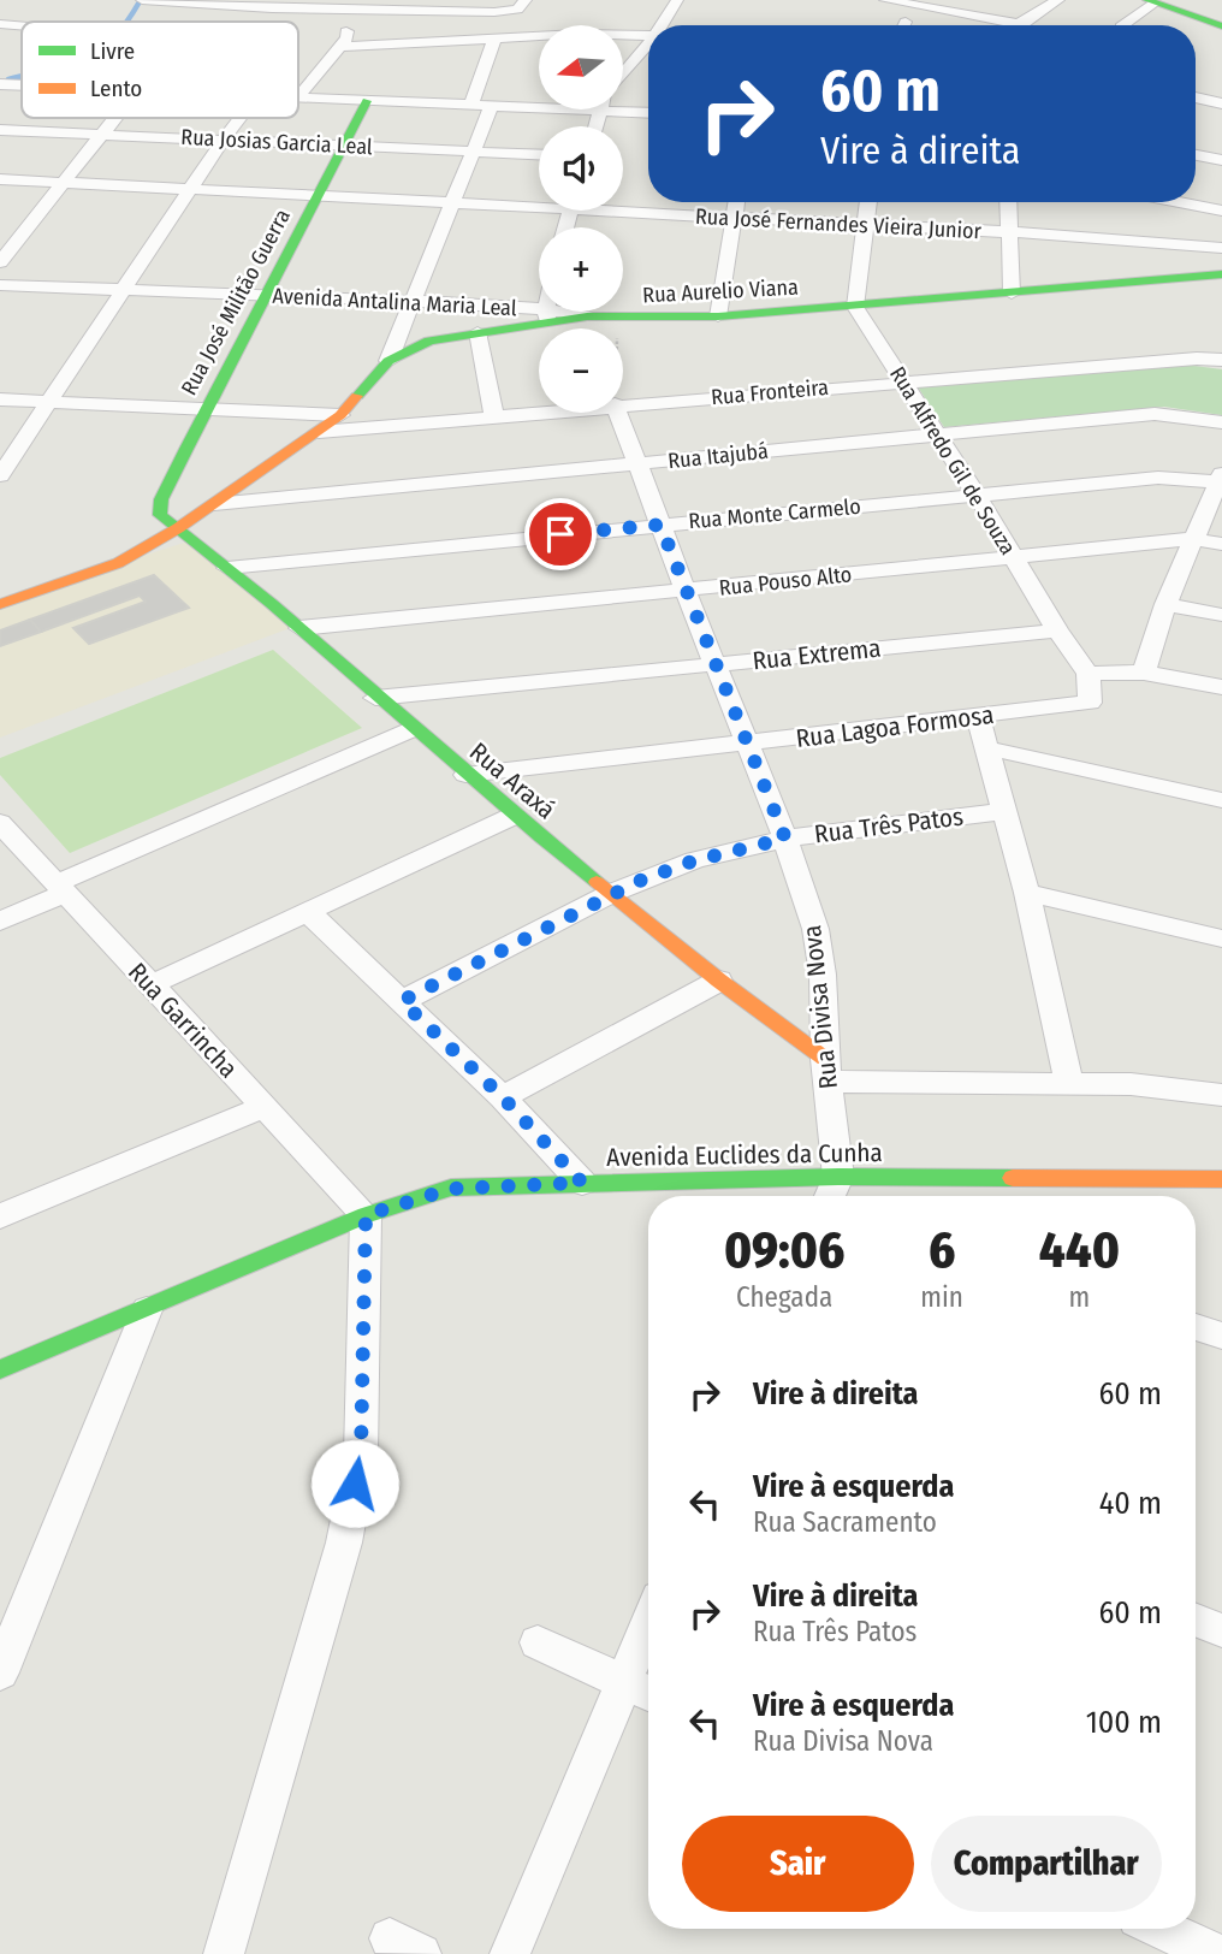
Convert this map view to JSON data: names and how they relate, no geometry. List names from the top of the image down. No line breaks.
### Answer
{"streets":{"street":["Rua Josias Garcia Leal","Rua José Fernandes Vieira Junior","Rua Aurelio Viana","Rua José Militão Guerra","Avenida Antalina Maria Leal","Rua Fronteira","Rua Itajubá","Rua Alfredo Gil de Souza","Rua Monte Carmelo","Rua Pouso Alto","Rua Extrema","Rua Lagoa Formosa","Rua Araxá","Rua Três Patos","Rua Divisa Nova","Rua Garrincha","Avenida Euclides da Cunha"]},"crossings":[["Rua Josias Garcia Leal","Rua José Militão Guerra"],["Rua José Fernandes Vieira Junior","Rua José Militão Guerra"],["Rua Aurelio Viana","Rua José Militão Guerra"],["Rua Aurelio Viana","Avenida Antalina Maria Leal"],["Rua Aurelio Viana","Rua Fronteira"],["Rua Aurelio Viana","Rua Itajubá"],["Rua Aurelio Viana","Rua Alfredo Gil de Souza"],["Rua Aurelio Viana","Rua Araxá"],["Rua José Militão Guerra","Avenida Antalina Maria Leal"],["Rua José Militão Guerra","Rua Araxá"],["Rua Fronteira","Rua Alfredo Gil de Souza"],["Rua Itajubá","Rua Alfredo Gil de Souza"],["Rua Itajubá","Rua Divisa Nova"],["Rua Alfredo Gil de Souza","Rua Monte Carmelo"],["Rua Alfredo Gil de Souza","Rua Pouso Alto"],["Rua Alfredo Gil de Souza","Rua Extrema"],["Rua Monte Carmelo","Rua Araxá"],["Rua Monte Carmelo","Rua Divisa Nova"],["Rua Pouso Alto","Rua Araxá"],["Rua Pouso Alto","Rua Divisa Nova"],["Rua Extrema","Rua Araxá"],["Rua Extrema","Rua Divisa Nova"],["Rua Lagoa Formosa","Rua Araxá"],["Rua Lagoa Formosa","Rua Divisa Nova"],["Rua Araxá","Rua Três Patos"],["Rua Araxá","Rua Divisa Nova"],["Rua Três Patos","Rua Divisa Nova"],["Rua Divisa Nova","Avenida Euclides da Cunha"],["Rua Garrincha","Avenida Euclides da Cunha"]],"legend":["Livre","Lento"],"north":"left","page":{"map_buttons":["+","−"],"turn":["60 m","Vire à direita"],"eta":["09:06","Chegada","6","min","440","m"],"list":[{"name":"Vire à direita","value":"60 m"},{"name":"Vire à esquerda","note":"Rua Sacramento","value":"40 m"},{"name":"Vire à direita","note":"Rua Três Patos","value":"60 m"},{"name":"Vire à esquerda","note":"Rua Divisa Nova","value":"100 m"}],"buttons":["Sair","Compartilhar"]}}
